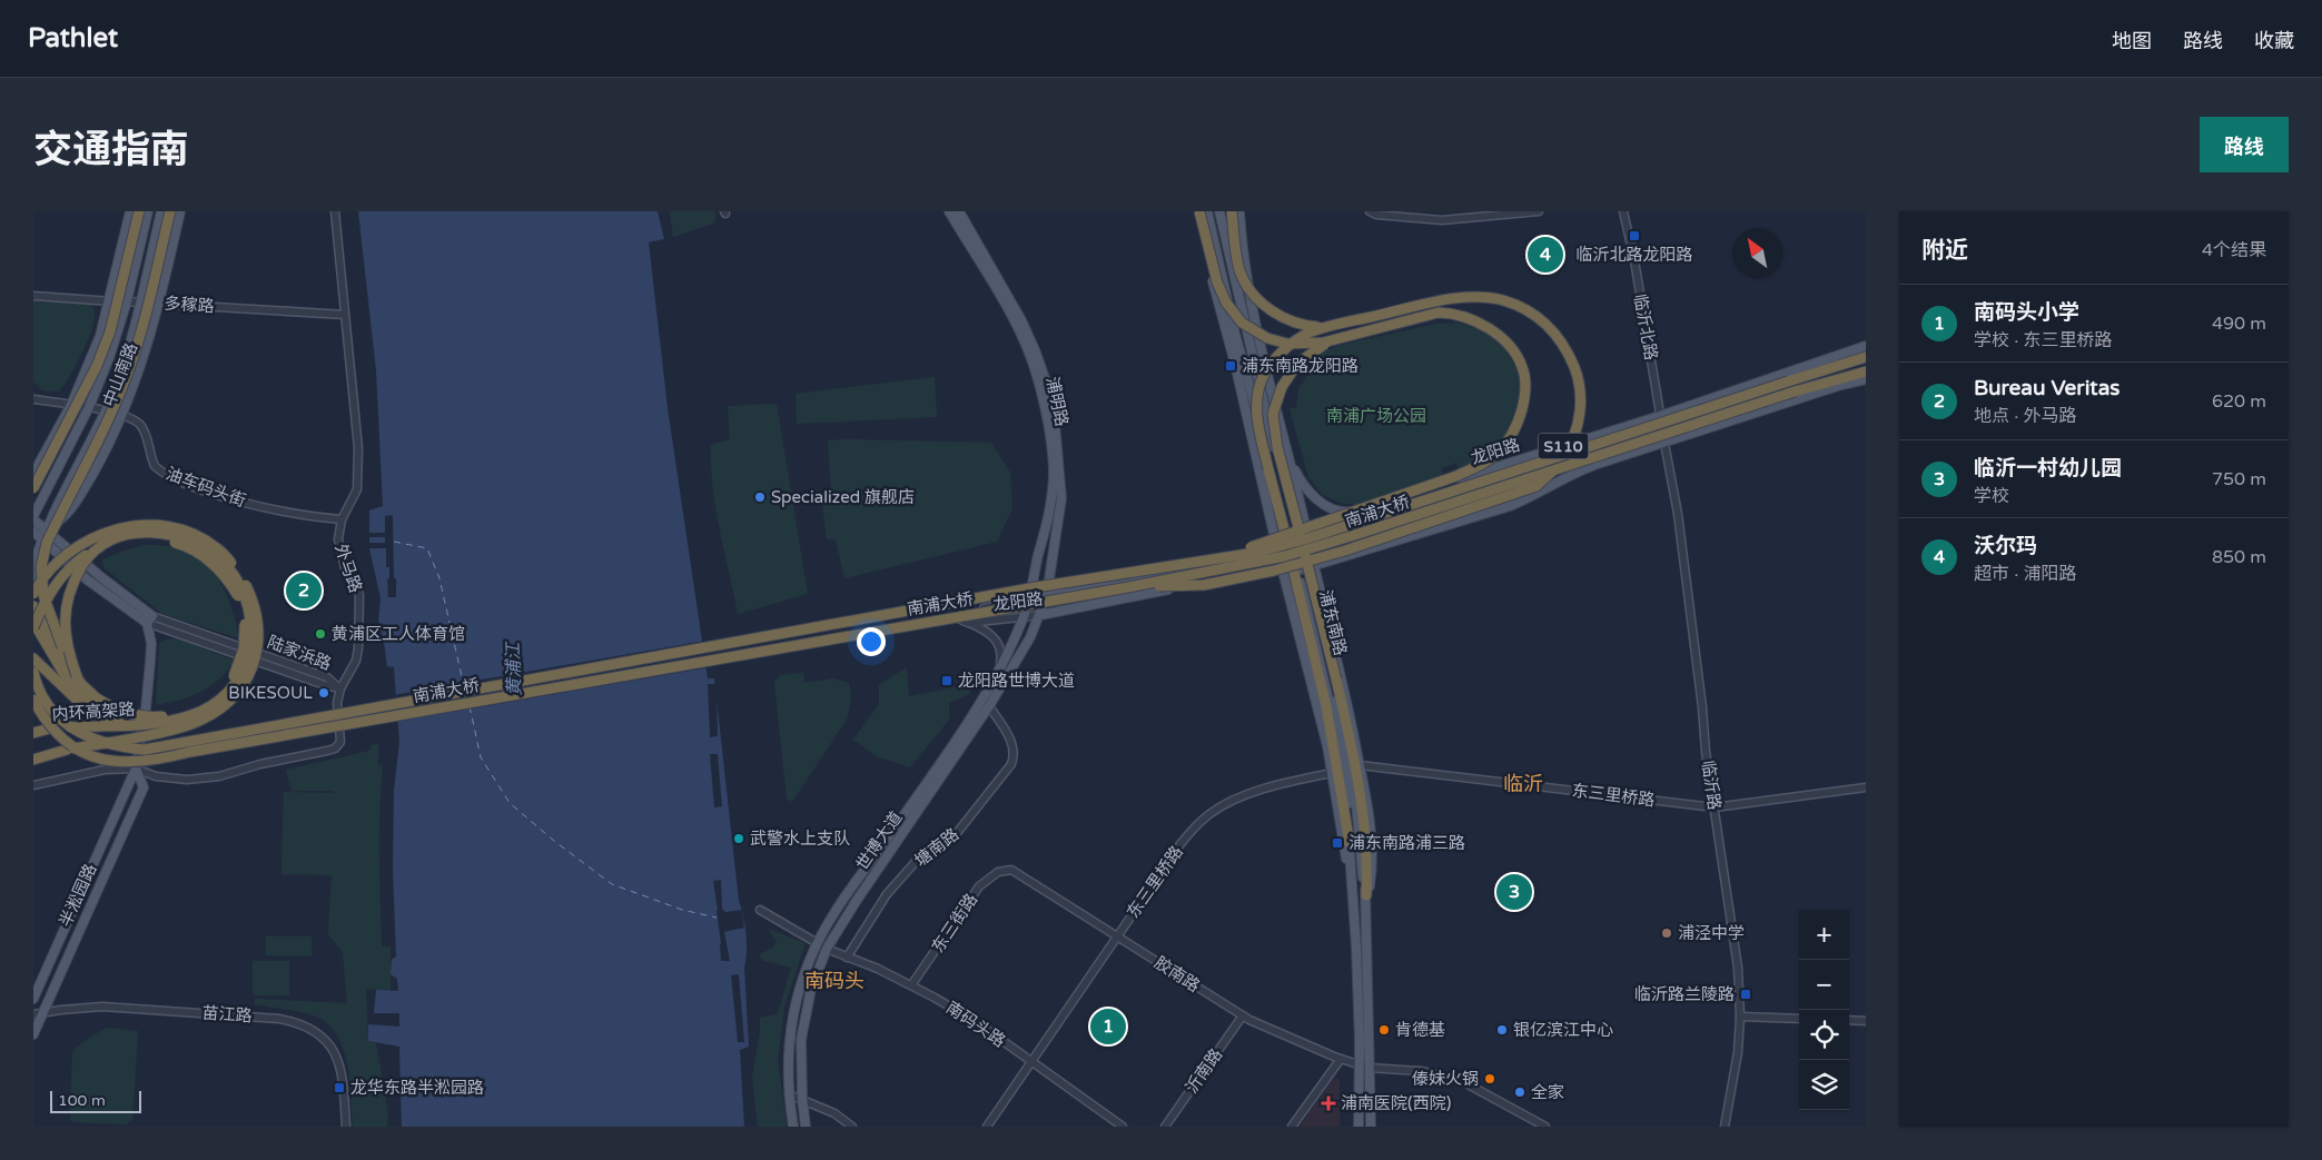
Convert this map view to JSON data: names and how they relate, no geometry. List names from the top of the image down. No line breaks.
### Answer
{"streets":{"highway":["南浦大桥","内环高架路"],"main road":["中山南路","浦明路","S110","龙阳路","浦东南路","陆家浜路","世博大道","半淞园路"],"street":["多稼路","临沂北路","油车码头街","外马路","临沂路","东三里桥路","塘南路","东三街路","胶南路","苗江路","南码头路","沂南路"]},"crossings":[["多稼路","中山南路"],["多稼路","外马路"],["临沂北路","S110"],["临沂北路","龙阳路"],["临沂北路","临沂路"],["中山南路","油车码头街"],["中山南路","陆家浜路"],["浦明路","龙阳路"],["浦明路","世博大道"],["S110","浦东南路"],["S110","临沂路"],["龙阳路","浦东南路"],["龙阳路","世博大道"],["油车码头街","外马路"],["外马路","陆家浜路"],["外马路","半淞园路"],["浦东南路","东三里桥路"],["浦东南路","胶南路"],["陆家浜路","半淞园路"],["临沂路","东三里桥路"],["东三里桥路","胶南路"],["东三里桥路","南码头路"],["世博大道","塘南路"],["世博大道","南码头路"],["塘南路","南码头路"],["半淞园路","苗江路"],["东三街路","胶南路"],["东三街路","南码头路"],["胶南路","沂南路"]],"districts":["临沂","南码头"],"water":["黄浦江"],"parks":["南浦广场公园"],"places":{"transit":["临沂北路龙阳路","浦东南路龙阳路","龙阳路世博大道","浦东南路浦三路","临沂路兰陵路","龙华东路半淞园路"],"other":["Specialized 旗舰店","黄浦区工人体育馆","BIKESOUL","武警水上支队","浦泾中学","肯德基","银亿滨江中心","傣妹火锅","全家"],"health":["浦南医院(西院)"]},"scale_bar":"100 m","north":"top left","page":{"header":"Pathlet","nav":["地图","路线","收藏"],"title":"交通指南","buttons":"路线","heading":["附近","4个结果"],"pins":["4","2","3","1"],"list":[{"mark":"1","name":"南码头小学","note":"学校 · 东三里桥路","value":"490 m"},{"mark":"2","name":"Bureau Veritas","note":"地点 · 外马路","value":"620 m"},{"mark":"3","name":"临沂一村幼儿园","note":"学校","value":"750 m"},{"mark":"4","name":"沃尔玛","note":"超市 · 浦阳路","value":"850 m"}],"map_buttons":["+","−"],"scale":"100 m"}}
